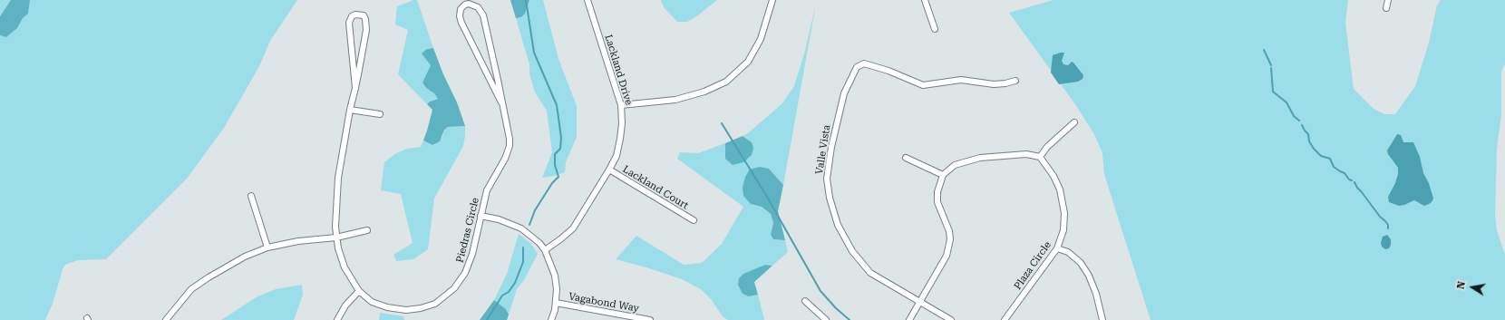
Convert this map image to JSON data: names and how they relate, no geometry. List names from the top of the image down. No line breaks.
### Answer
{"streets":{"street":["Lackland Drive","Valle Vista","Lackland Court","Piedras Circle","Plaza Circle","Vagabond Way"]},"crossings":[["Lackland Drive","Lackland Court"]],"north":"left"}
